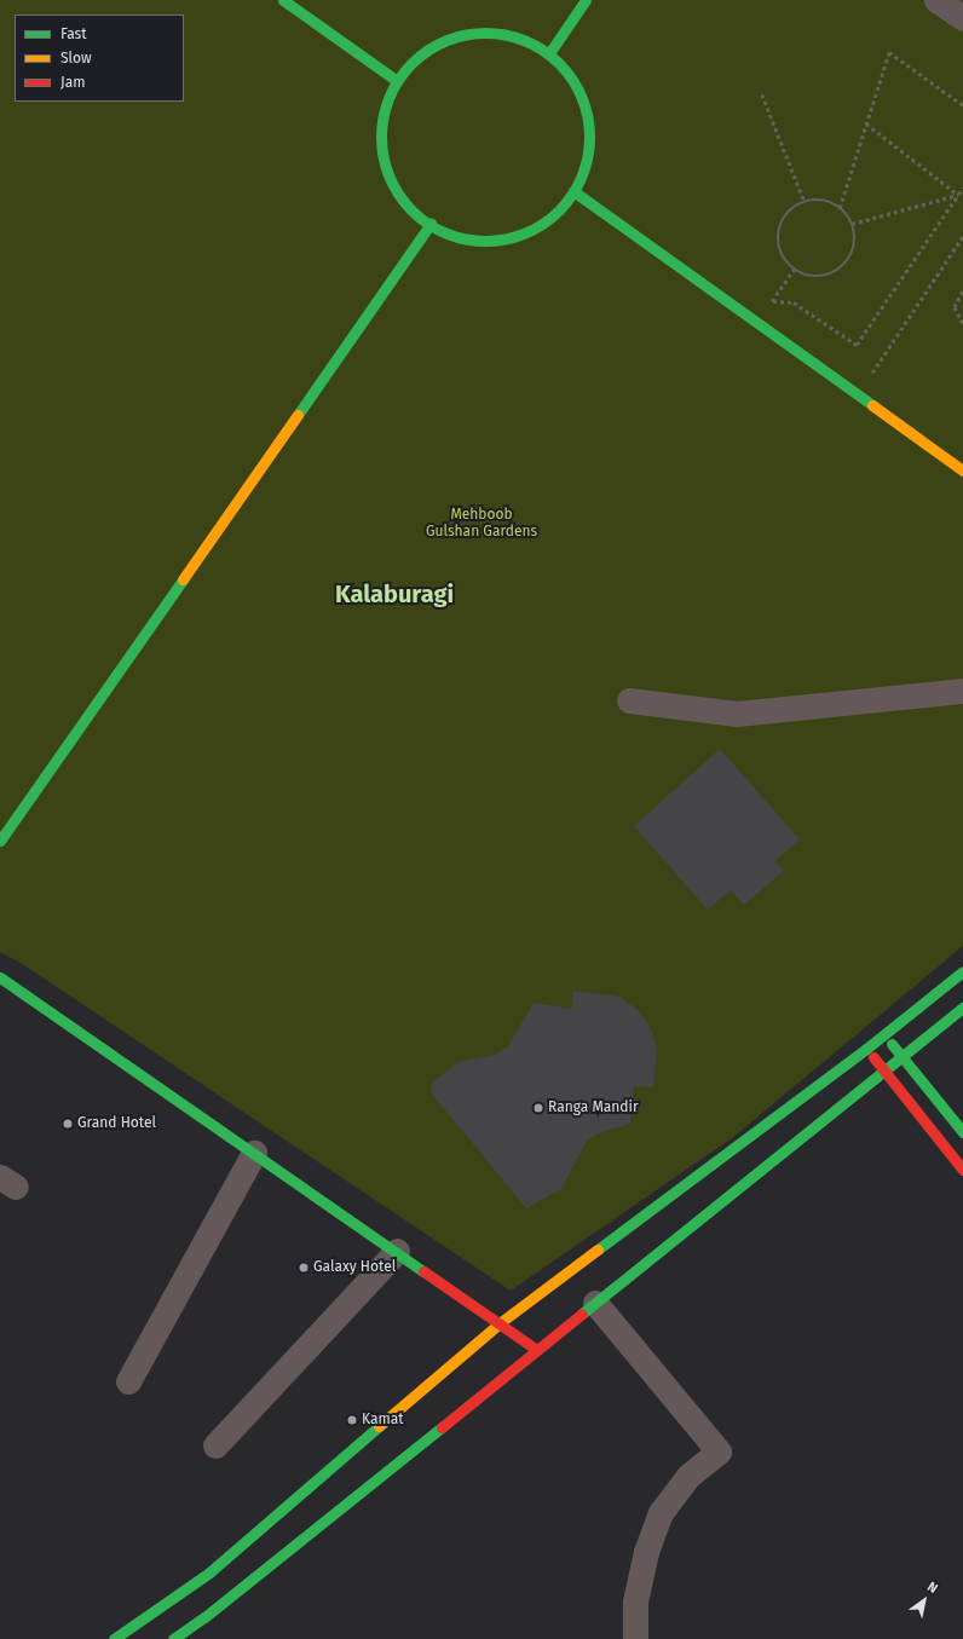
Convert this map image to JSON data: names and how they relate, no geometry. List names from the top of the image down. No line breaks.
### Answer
{"districts":["Kalaburagi"],"parks":["Mehboob Gulshan Gardens"],"places":["Ranga Mandir","Grand Hotel","Galaxy Hotel","Kamat"],"legend":["Fast","Slow","Jam"],"north":"top right"}
